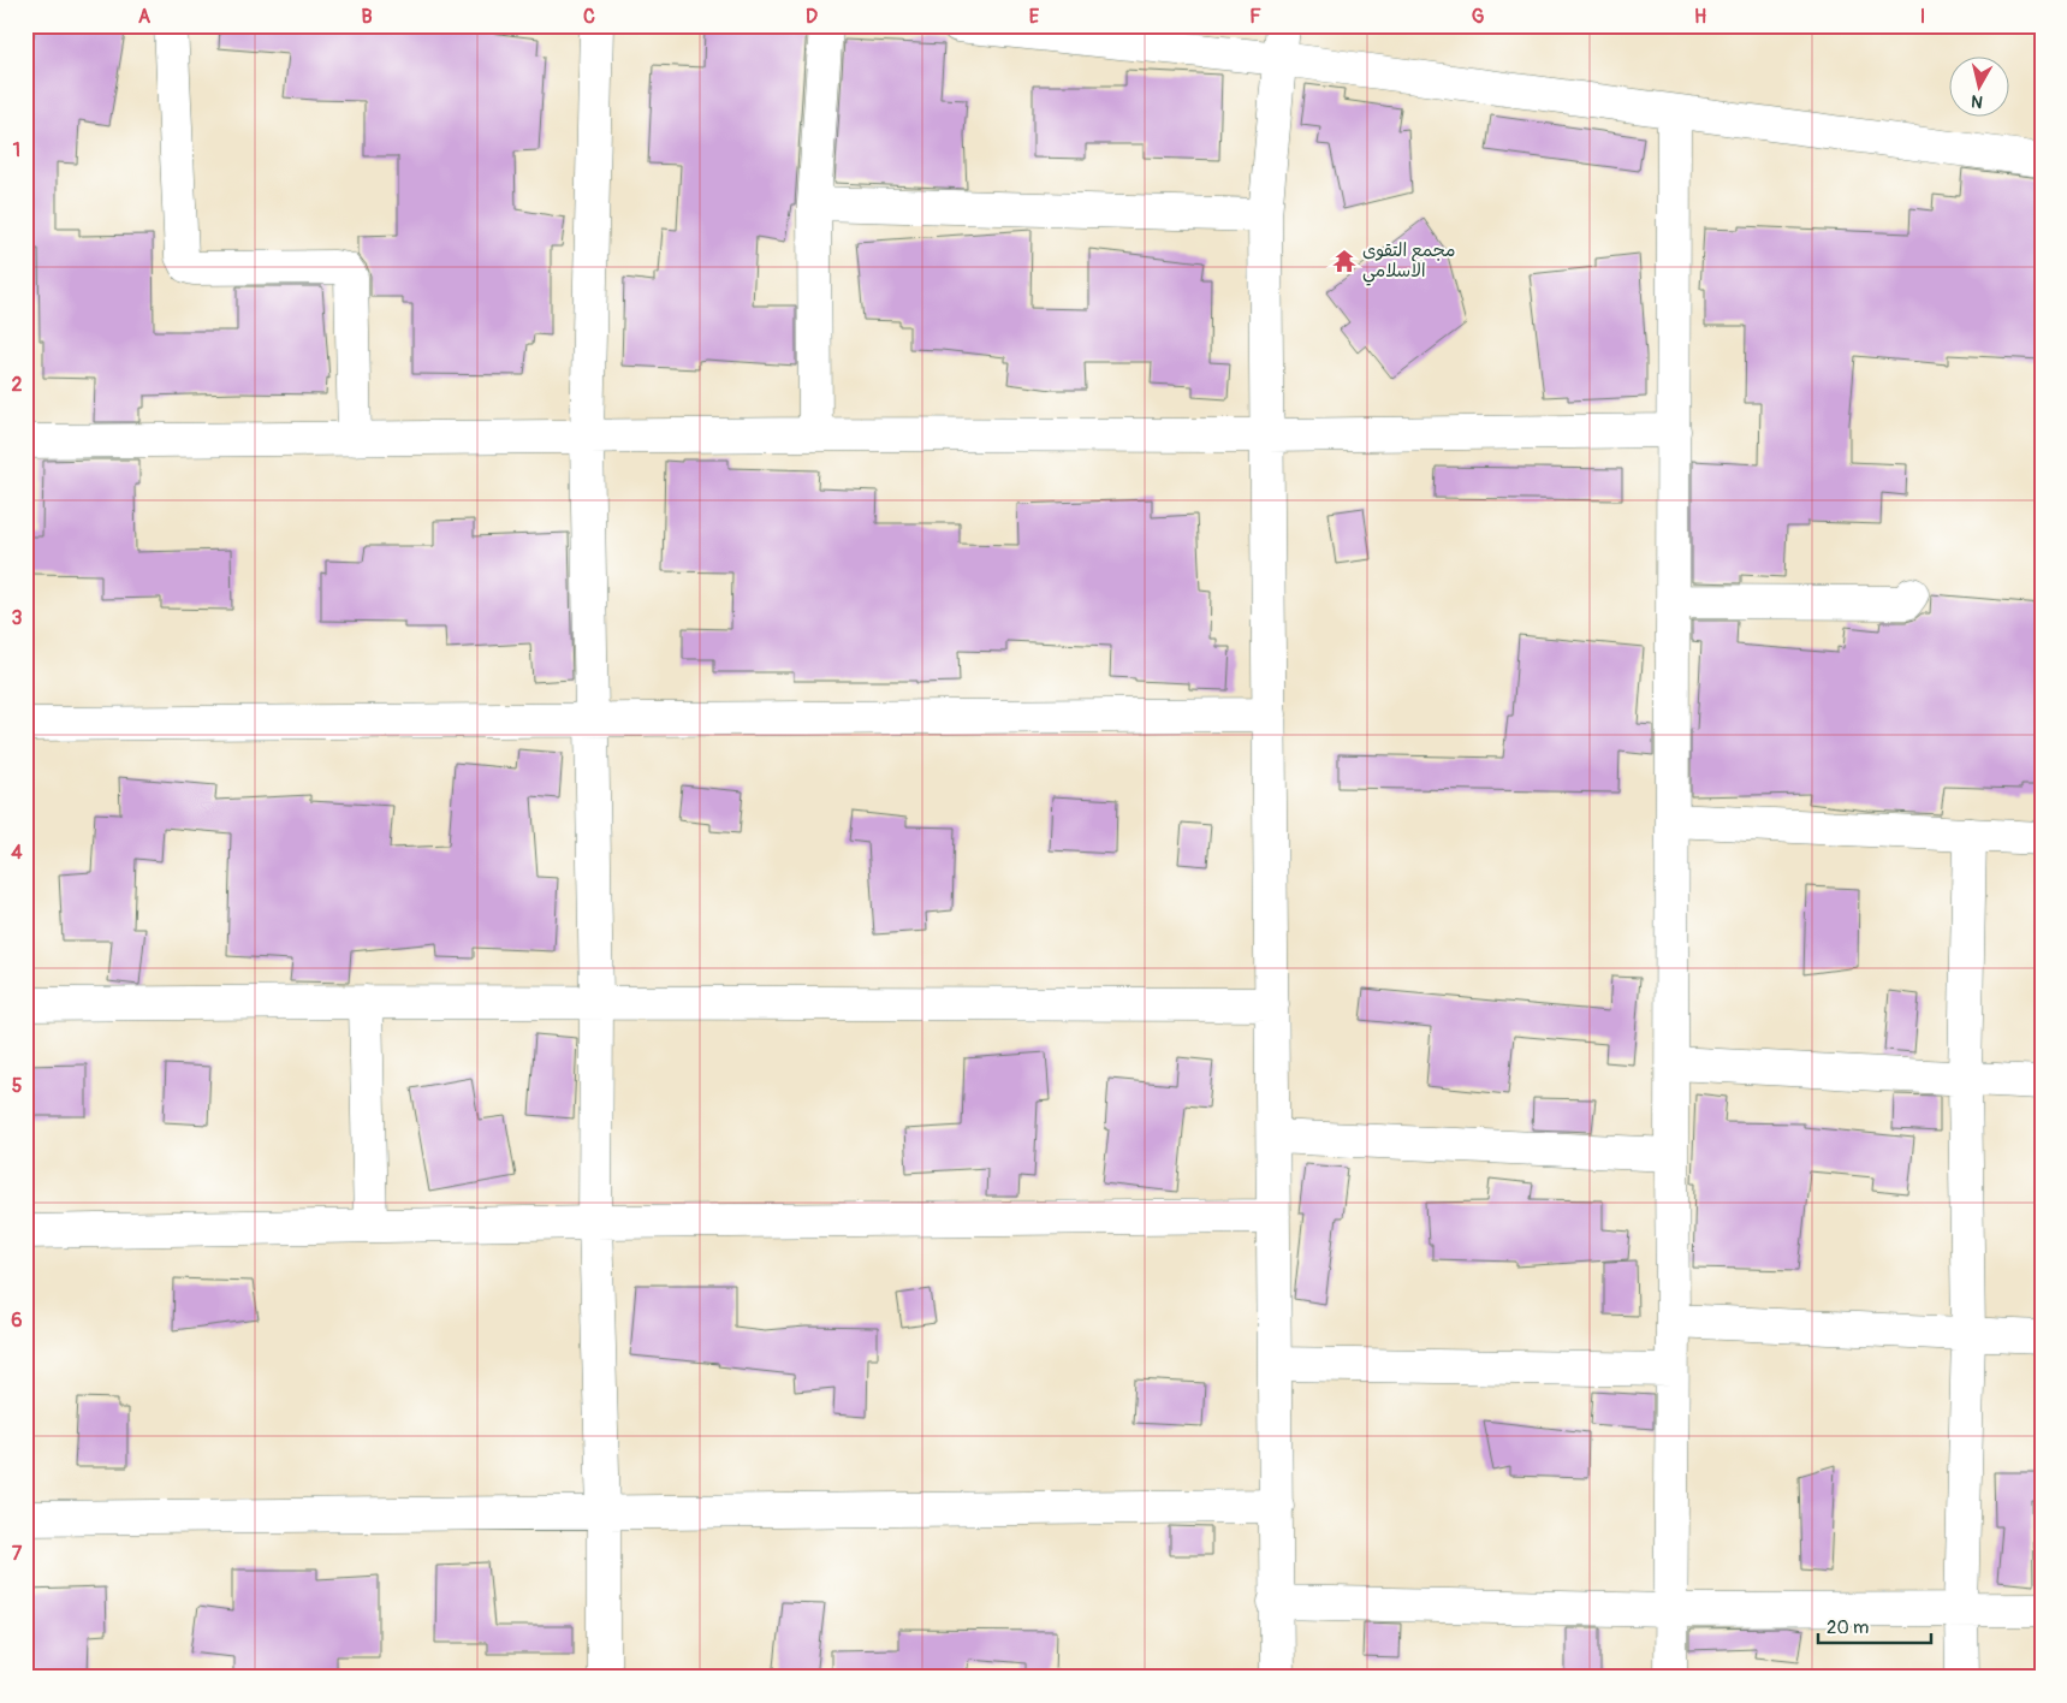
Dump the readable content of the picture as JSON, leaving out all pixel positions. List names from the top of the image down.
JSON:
{
  "places": {
    "temple": ["مجمع التقوى الاسلامي"]
  },
  "scale_bar": "20 m",
  "north": "bottom",
  "grid": {
    "columns": [
      "A",
      "B",
      "C",
      "D",
      "E",
      "F",
      "G",
      "H",
      "I"
    ],
    "rows": [
      "1",
      "2",
      "3",
      "4",
      "5",
      "6",
      "7"
    ]
  }
}
